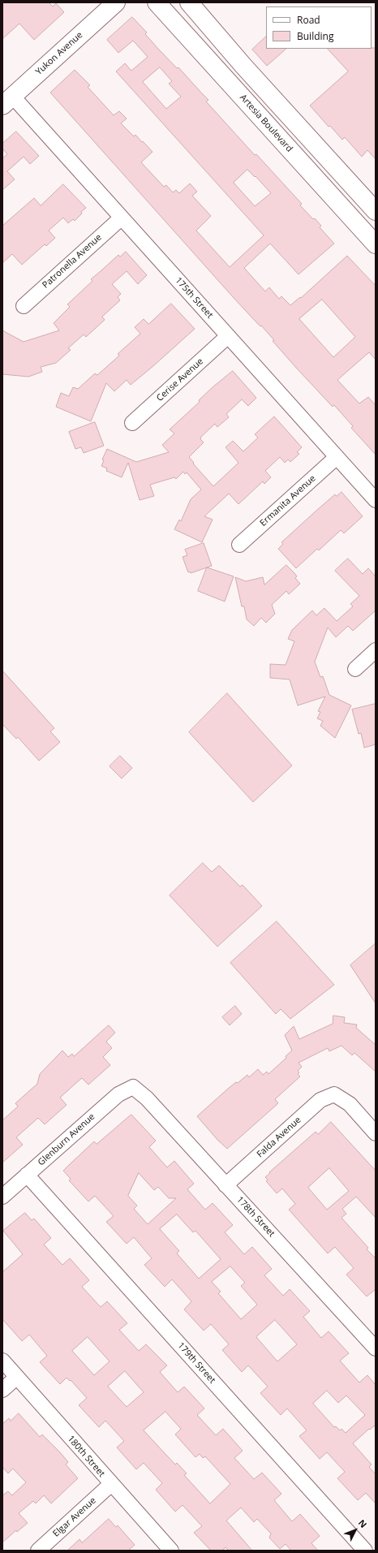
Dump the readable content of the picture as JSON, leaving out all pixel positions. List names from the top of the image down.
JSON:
{
  "streets": {
    "main road": ["Yukon Avenue", "Artesia Boulevard"],
    "street": [
      "Patronella Avenue",
      "175th Street",
      "Cerise Avenue",
      "Ermanita Avenue",
      "Falda Avenue",
      "Glenburn Avenue",
      "178th Street",
      "179th Street",
      "180th Street",
      "Elgar Avenue"
    ]
  },
  "crossings": [
    ["Yukon Avenue", "175th Street"],
    ["Patronella Avenue", "175th Street"],
    ["175th Street", "Cerise Avenue"],
    ["175th Street", "Ermanita Avenue"],
    ["Falda Avenue", "178th Street"],
    ["Glenburn Avenue", "178th Street"],
    ["Glenburn Avenue", "179th Street"],
    ["180th Street", "Elgar Avenue"]
  ],
  "legend": ["Road", "Building"],
  "north": "top right"
}
